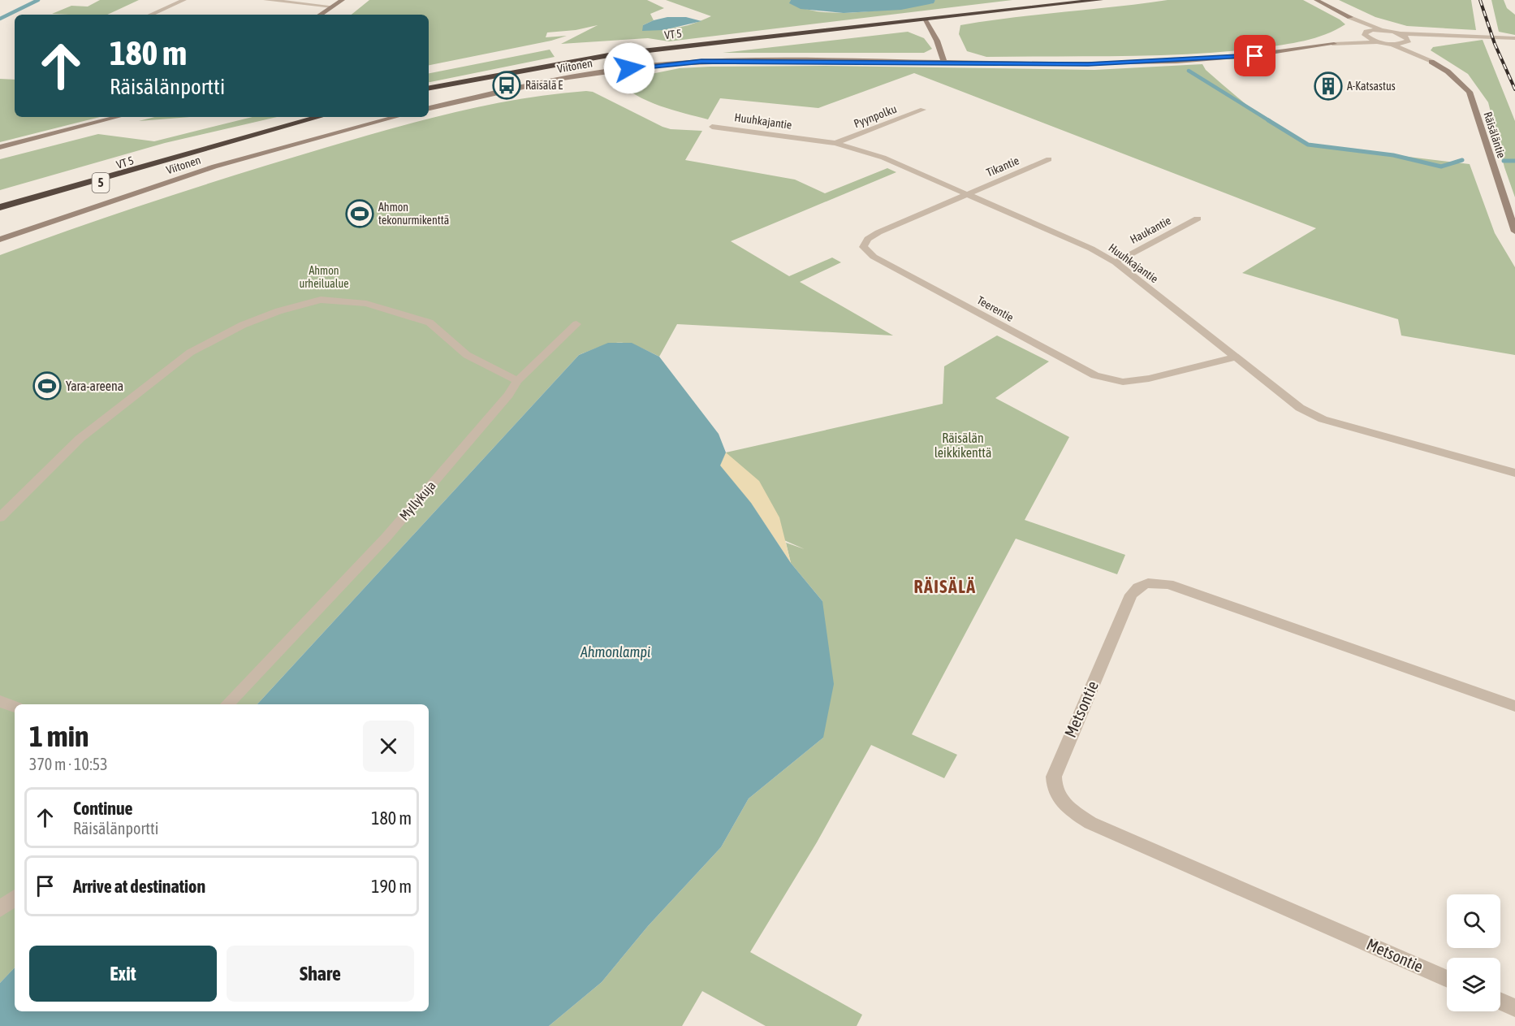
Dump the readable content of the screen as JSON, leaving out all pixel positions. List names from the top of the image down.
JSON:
{
  "streets": {
    "highway": ["VT 5", "5"],
    "street": [
      "Viitonen",
      "Pyynpolku",
      "Huuhkajantie",
      "Räisäläntie",
      "Tikantie",
      "Haukantie",
      "Teerentie",
      "Myllykuja",
      "Metsontie"
    ]
  },
  "crossings": [
    ["Pyynpolku", "Huuhkajantie"],
    ["Huuhkajantie", "Tikantie"],
    ["Huuhkajantie", "Haukantie"],
    ["Huuhkajantie", "Teerentie"],
    ["Tikantie", "Teerentie"]
  ],
  "districts": ["RÄISÄLÄ"],
  "water": ["Ahmonlampi"],
  "parks": ["Ahmon urheilualue", "Räisälän leikkikenttä"],
  "places": {
    "bus stop": ["Räisälä E"],
    "building": ["A-Katsastus"],
    "sports": ["Ahmon tekonurmikenttä", "Yara-areena"]
  },
  "page": {
    "turn": ["180 m", "Räisälänportti"],
    "heading": ["1 min", "370 m · 10:53"],
    "list": [
      {
        "name": "Continue",
        "note": "Räisälänportti",
        "value": "180 m"
      },
      {
        "name": "Arrive at destination",
        "value": "190 m"
      }
    ],
    "buttons": ["Exit", "Share"]
  }
}
